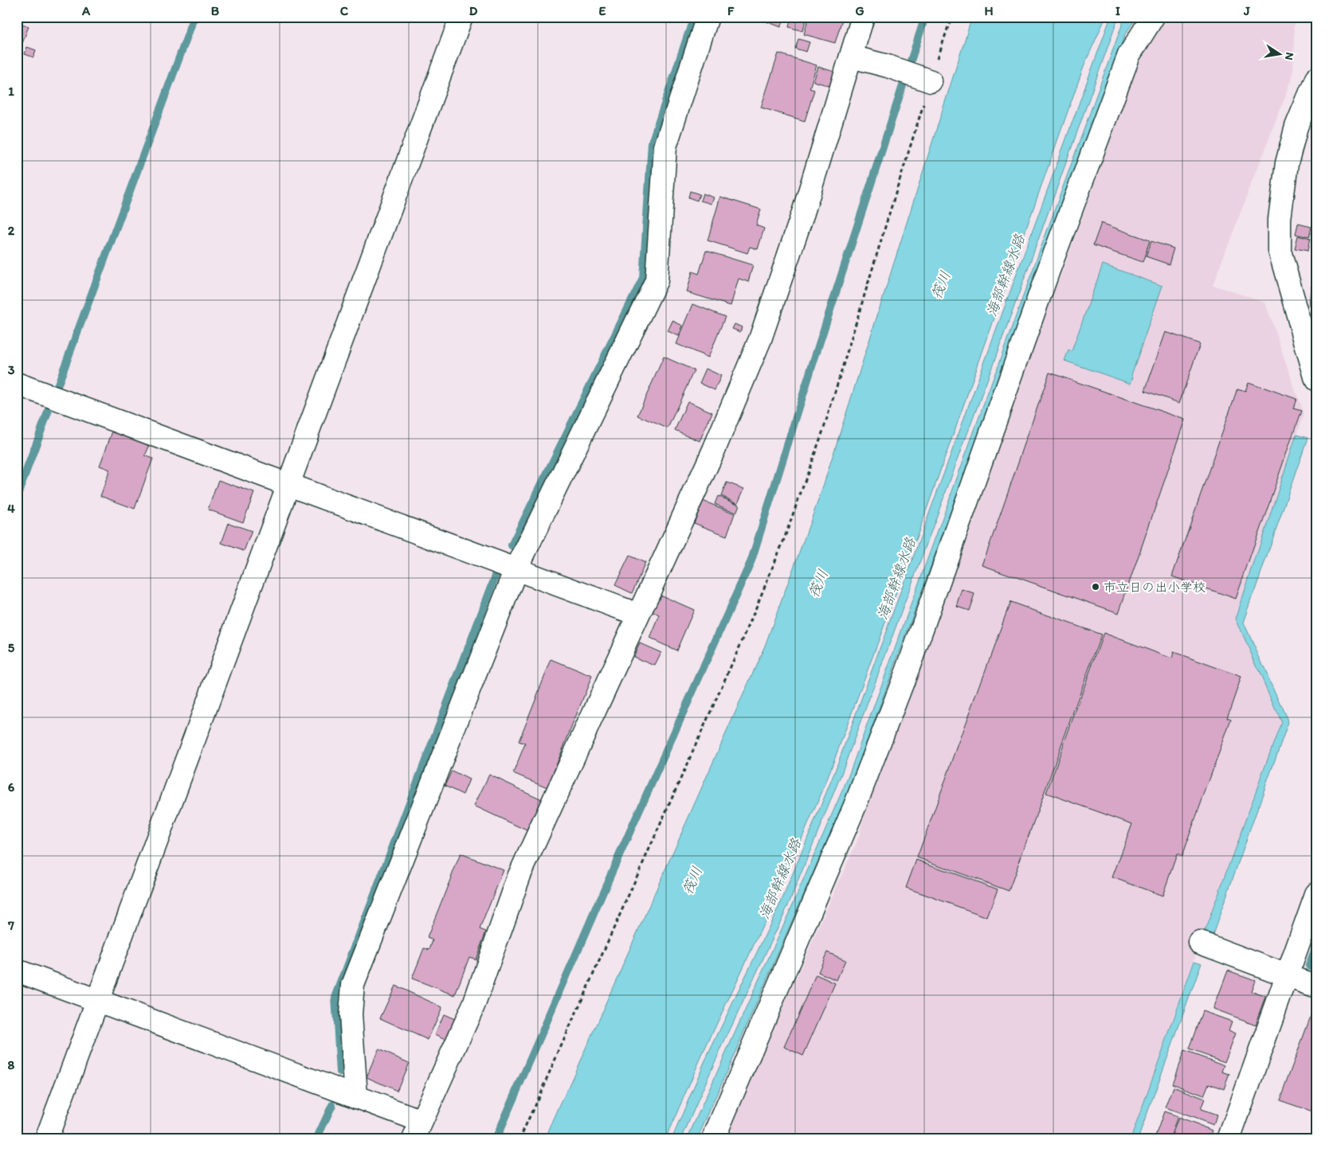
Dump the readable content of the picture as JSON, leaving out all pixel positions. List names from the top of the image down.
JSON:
{
  "water": ["海部幹線水路", "筏川"],
  "places": ["市立日の出小学校"],
  "north": "right",
  "grid": {
    "columns": [
      "A",
      "B",
      "C",
      "D",
      "E",
      "F",
      "G",
      "H",
      "I",
      "J"
    ],
    "rows": [
      "1",
      "2",
      "3",
      "4",
      "5",
      "6",
      "7",
      "8"
    ]
  }
}
